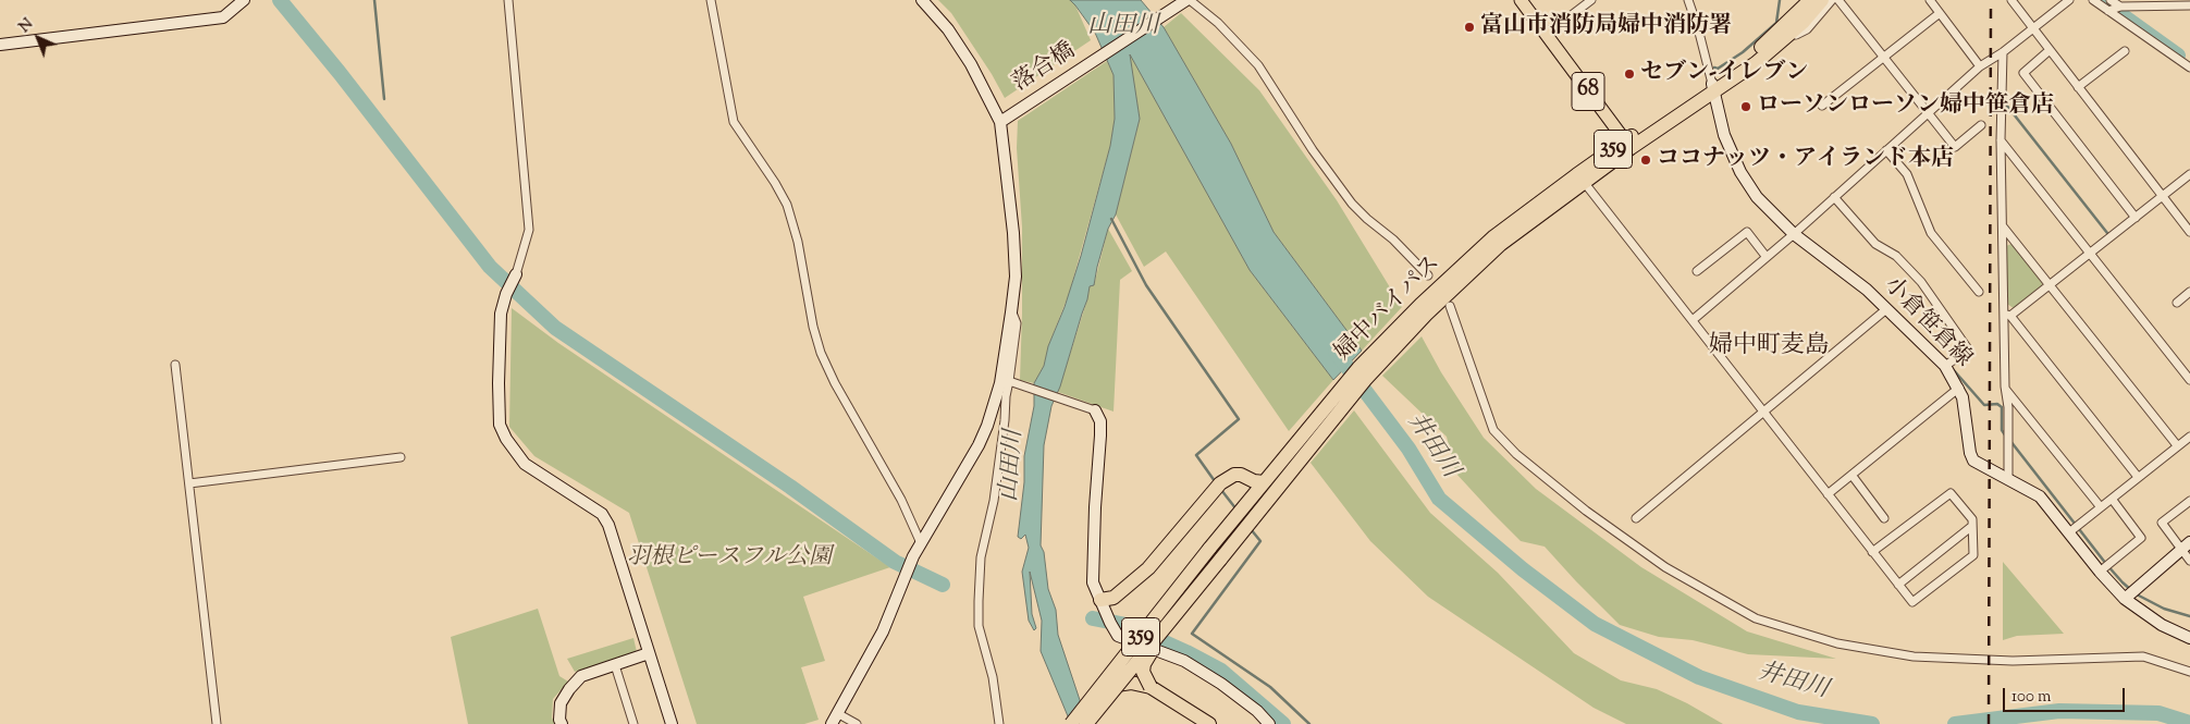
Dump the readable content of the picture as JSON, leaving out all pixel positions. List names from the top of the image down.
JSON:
{
  "streets": {
    "highway": ["359", "婦中バイパス"],
    "main road": ["68"],
    "street": ["落合橋", "小倉笹倉線"]
  },
  "crossings": [
    ["68", "婦中バイパス"],
    ["婦中バイパス", "小倉笹倉線"]
  ],
  "districts": ["婦中町麦島"],
  "water": ["山田川", "井田川"],
  "parks": ["羽根ピースフル公園"],
  "places": [
    "富山市消防局婦中消防署",
    "セブン-イレブン",
    "ローソンローソン婦中笹倉店",
    "ココナッツ・アイランド本店"
  ],
  "scale_bar": "100 m",
  "north": "top left"
}
